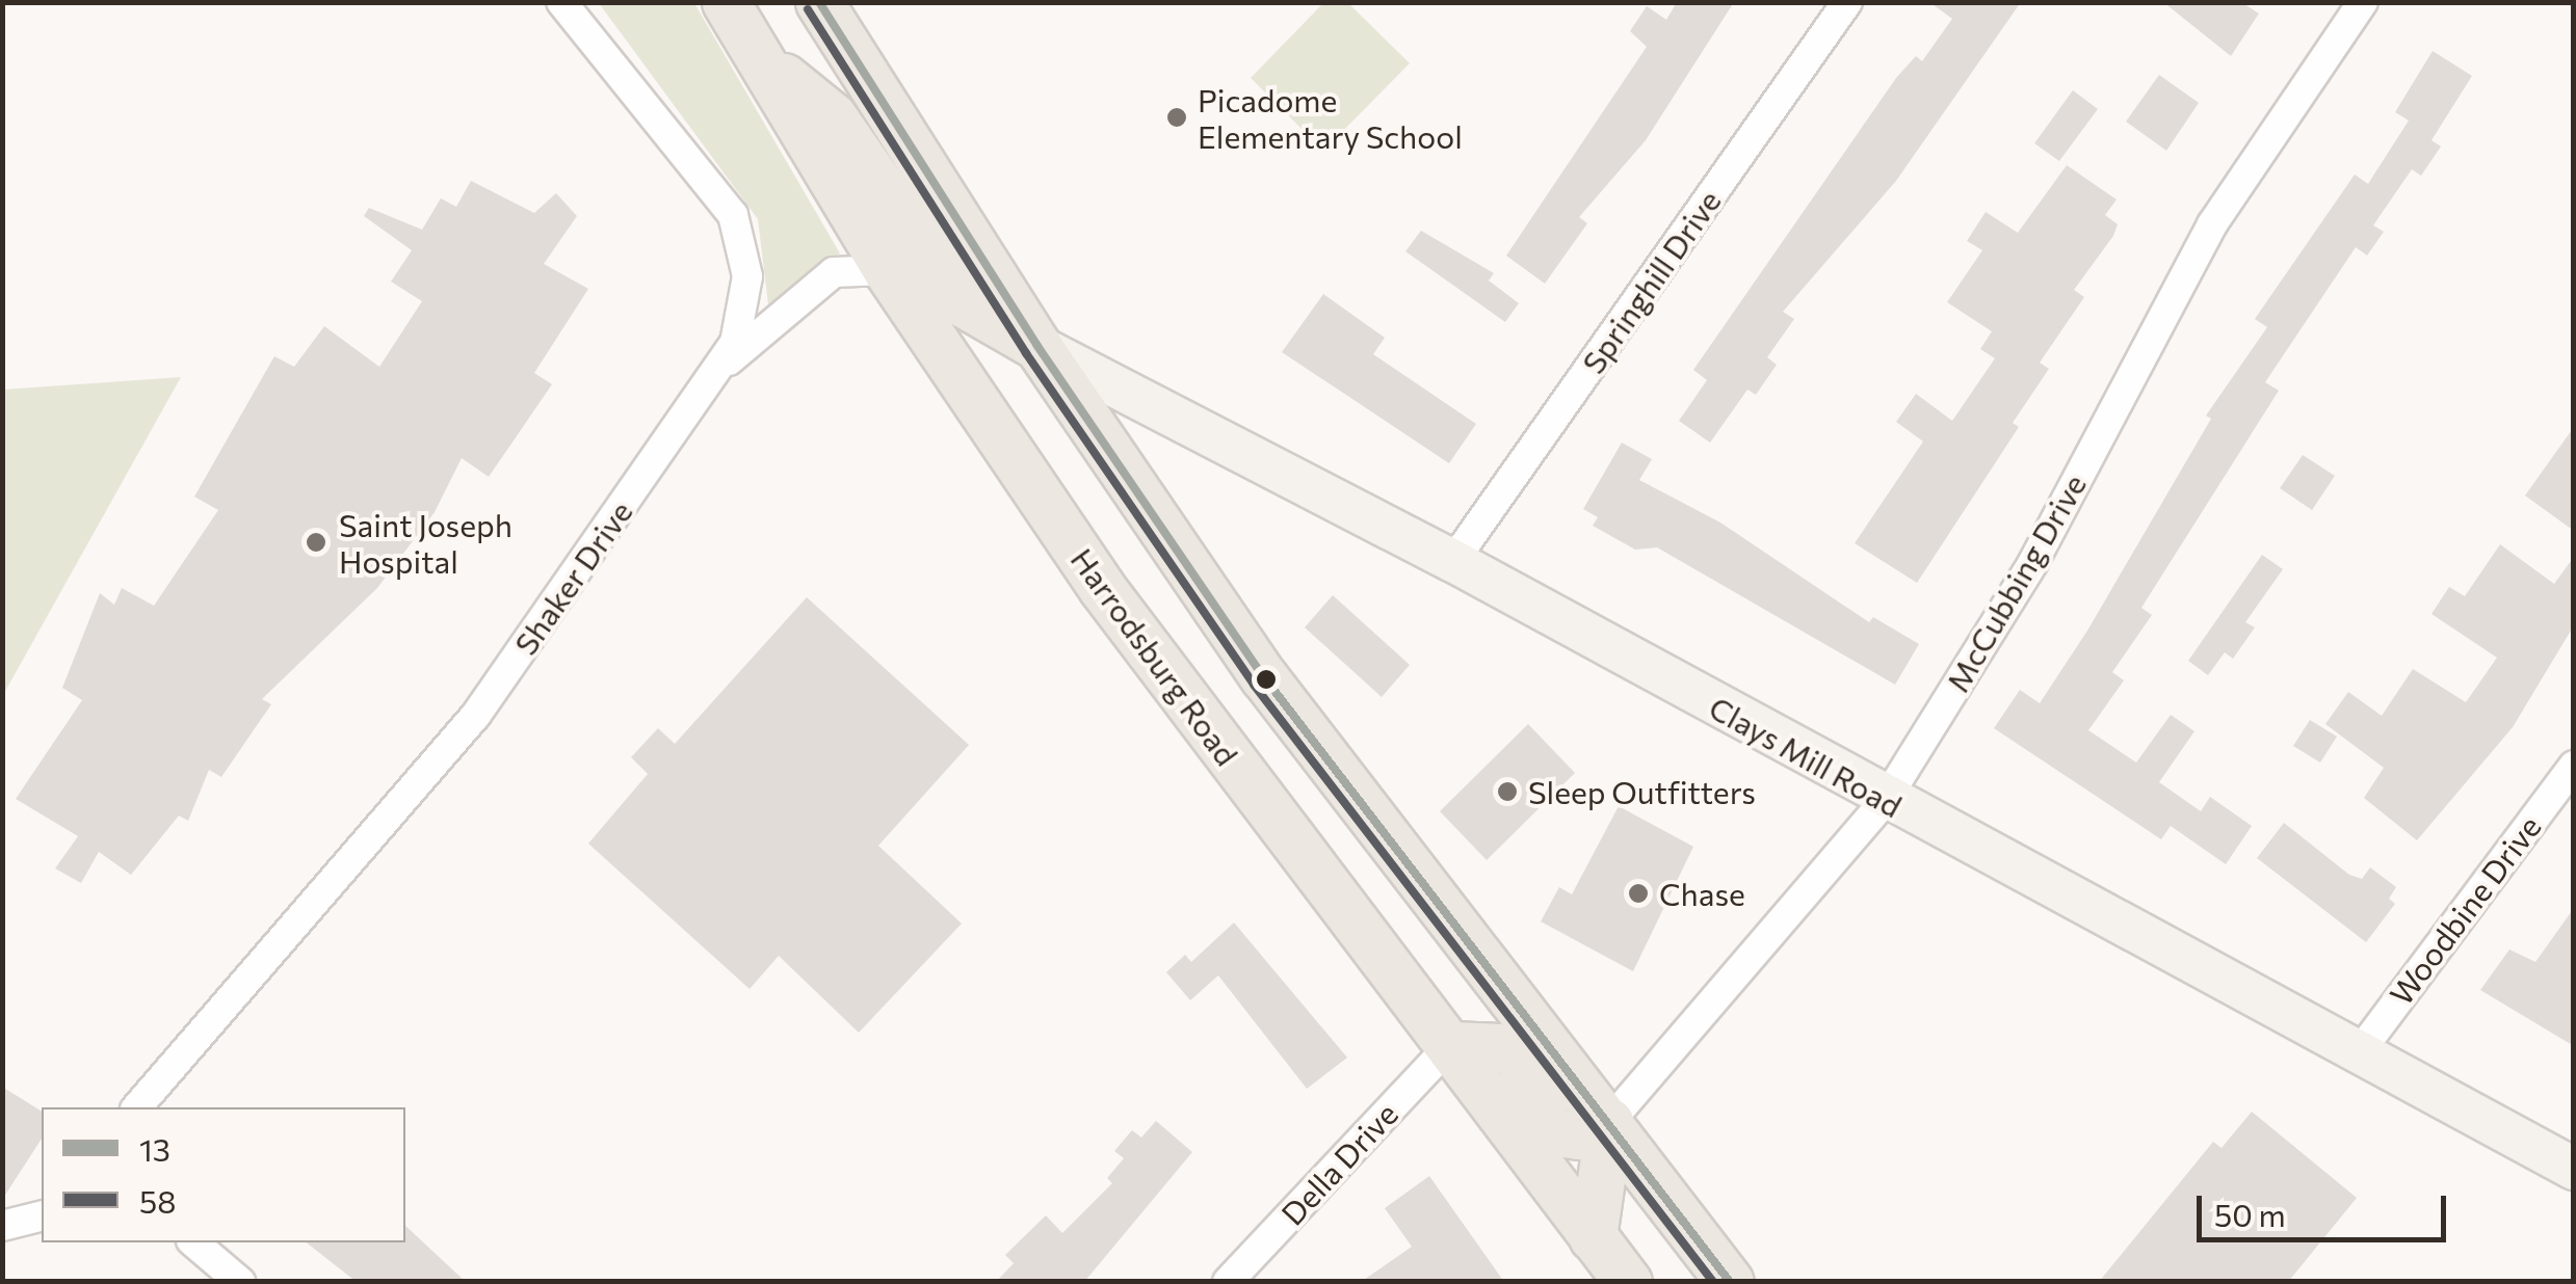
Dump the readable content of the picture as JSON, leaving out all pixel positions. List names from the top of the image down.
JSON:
{
  "streets": {
    "main road": ["Harrodsburg Road", "Clays Mill Road"],
    "street": [
      "Springhill Drive",
      "Shaker Drive",
      "McCubbing Drive",
      "Woodbine Drive",
      "Della Drive"
    ]
  },
  "crossings": [
    ["Springhill Drive", "Clays Mill Road"],
    ["McCubbing Drive", "Clays Mill Road"],
    ["Harrodsburg Road", "Della Drive"],
    ["Clays Mill Road", "Woodbine Drive"]
  ],
  "places": [
    "Picadome Elementary School",
    "Saint Joseph Hospital",
    "Sleep Outfitters",
    "Chase"
  ],
  "lines": ["transit line 13", "transit line 58"],
  "legend": ["13", "58"],
  "scale_bar": "50 m"
}
